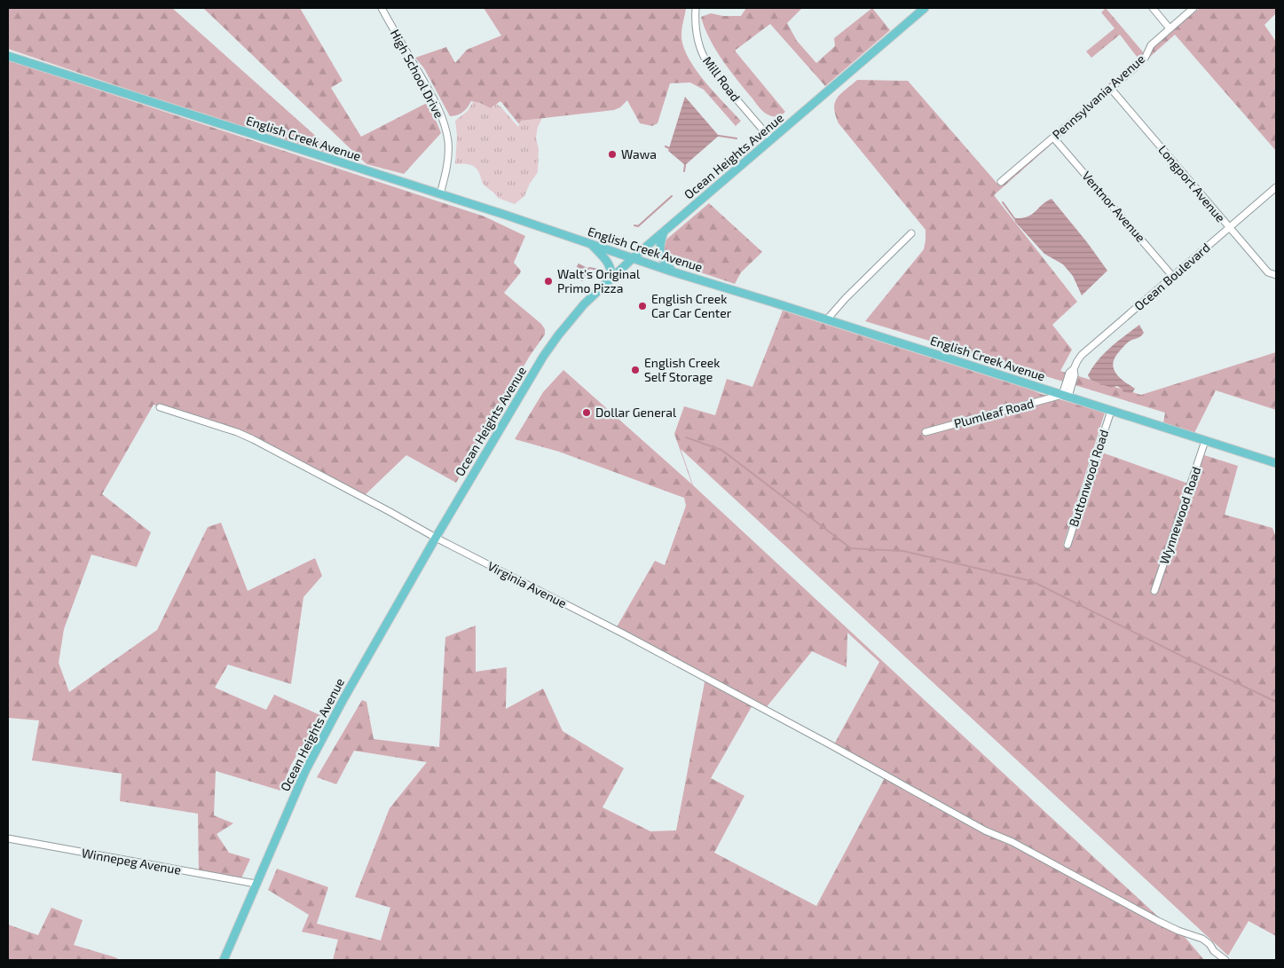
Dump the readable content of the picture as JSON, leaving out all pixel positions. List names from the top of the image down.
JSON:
{
  "streets": {
    "main road": ["English Creek Avenue", "Ocean Heights Avenue"],
    "street": [
      "High School Drive",
      "Mill Road",
      "Pennsylvania Avenue",
      "Longport Avenue",
      "Ventnor Avenue",
      "Ocean Boulevard",
      "Plumleaf Road",
      "Buttonwood Road",
      "Wynnewood Road",
      "Virginia Avenue",
      "Winnepeg Avenue"
    ]
  },
  "crossings": [
    ["High School Drive", "English Creek Avenue"],
    ["Mill Road", "Ocean Heights Avenue"],
    ["Pennsylvania Avenue", "Longport Avenue"],
    ["Pennsylvania Avenue", "Ventnor Avenue"],
    ["English Creek Avenue", "Ocean Heights Avenue"],
    ["English Creek Avenue", "Ocean Boulevard"],
    ["English Creek Avenue", "Plumleaf Road"],
    ["English Creek Avenue", "Buttonwood Road"],
    ["English Creek Avenue", "Wynnewood Road"],
    ["Ocean Heights Avenue", "Virginia Avenue"],
    ["Ocean Heights Avenue", "Winnepeg Avenue"],
    ["Longport Avenue", "Ocean Boulevard"],
    ["Ventnor Avenue", "Ocean Boulevard"],
    ["Ocean Boulevard", "Plumleaf Road"]
  ],
  "places": [
    "Wawa",
    "Walt's Original Primo Pizza",
    "English Creek Car Car Center",
    "English Creek Self Storage",
    "Dollar General"
  ]
}
